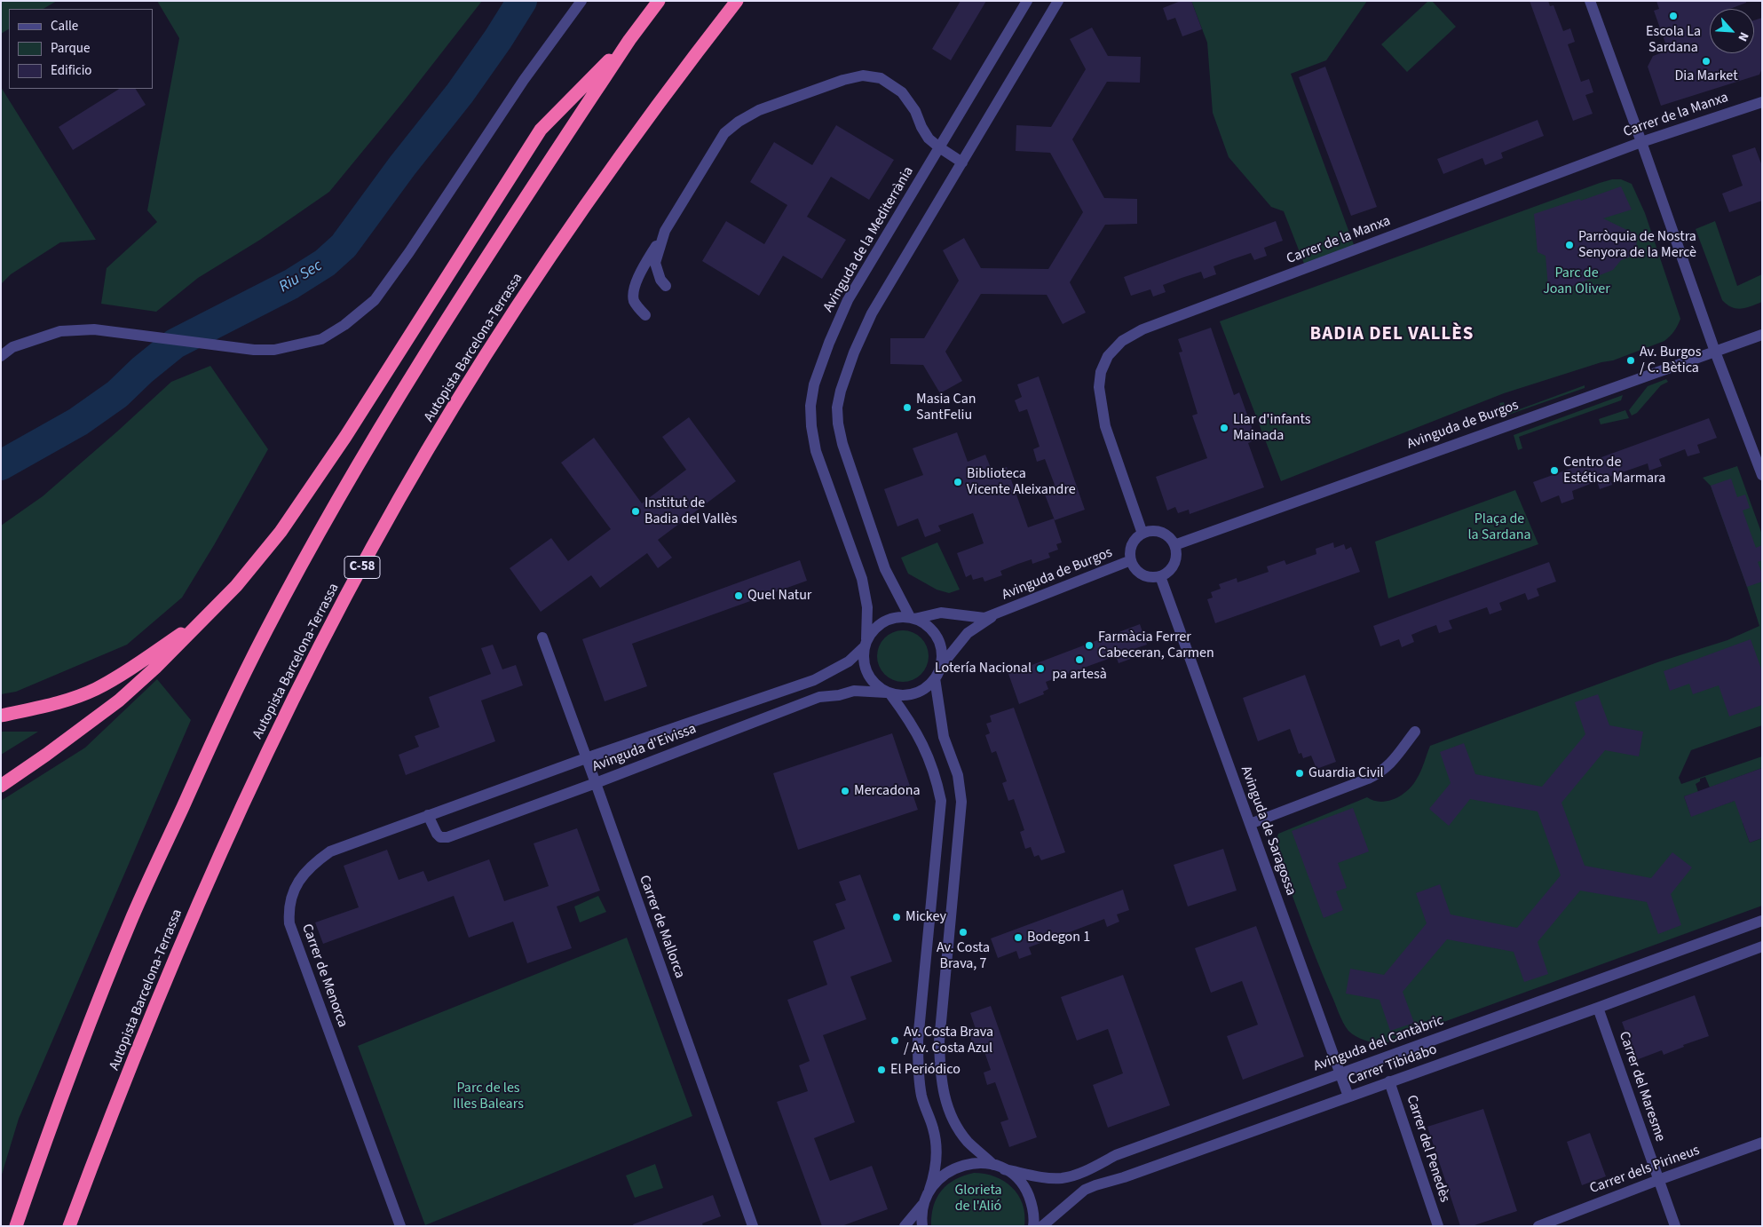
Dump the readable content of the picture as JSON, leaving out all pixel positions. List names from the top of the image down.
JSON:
{
  "streets": {
    "highway": ["Autopista Barcelona-Terrassa", "C-58"],
    "street": [
      "Carrer de la Manxa",
      "Avinguda de la Mediterrània",
      "Avinguda de Burgos",
      "Avinguda d'Eivissa",
      "Avinguda de Saragossa",
      "Carrer de Mallorca",
      "Carrer de Menorca",
      "Avinguda del Cantàbric",
      "Carrer Tibidabo",
      "Carrer del Maresme",
      "Carrer del Penedès",
      "Carrer dels Pirineus"
    ]
  },
  "crossings": [
    ["Carrer de la Manxa", "Avinguda de Burgos"],
    ["Carrer de la Manxa", "Avinguda de Saragossa"],
    ["Avinguda de la Mediterrània", "Avinguda de Burgos"],
    ["Avinguda de la Mediterrània", "Avinguda d'Eivissa"],
    ["Avinguda de Burgos", "Avinguda d'Eivissa"],
    ["Avinguda de Burgos", "Avinguda de Saragossa"],
    ["Avinguda d'Eivissa", "Carrer de Mallorca"],
    ["Avinguda d'Eivissa", "Carrer de Menorca"],
    ["Avinguda de Saragossa", "Avinguda del Cantàbric"],
    ["Avinguda de Saragossa", "Carrer Tibidabo"],
    ["Carrer Tibidabo", "Carrer del Maresme"],
    ["Carrer Tibidabo", "Carrer del Penedès"],
    ["Carrer del Maresme", "Carrer dels Pirineus"]
  ],
  "districts": ["BADIA DEL VALLÈS"],
  "water": ["Riu Sec"],
  "parks": [
    "Parc de Joan Oliver",
    "Plaça de la Sardana",
    "Parc de les Illes Balears",
    "Glorieta de l'Alió"
  ],
  "places": [
    "Escola La Sardana",
    "Dia Market",
    "Parròquia de Nostra Senyora de la Mercè",
    "Av. Burgos / C. Bètica",
    "Masia Can SantFeliu",
    "Llar d'infants Mainada",
    "Centro de Estética Marmara",
    "Biblioteca Vicente Aleixandre",
    "Institut de Badia del Vallès",
    "Quel Natur",
    "Farmàcia Ferrer Cabeceran, Carmen",
    "pa artesà",
    "Lotería Nacional",
    "Guardia Civil",
    "Mercadona",
    "Mickey",
    "Av. Costa Brava, 7",
    "Bodegon 1",
    "Av. Costa Brava / Av. Costa Azul",
    "El Periódico"
  ],
  "legend": ["Calle", "Parque", "Edificio"],
  "north": "bottom right"
}
